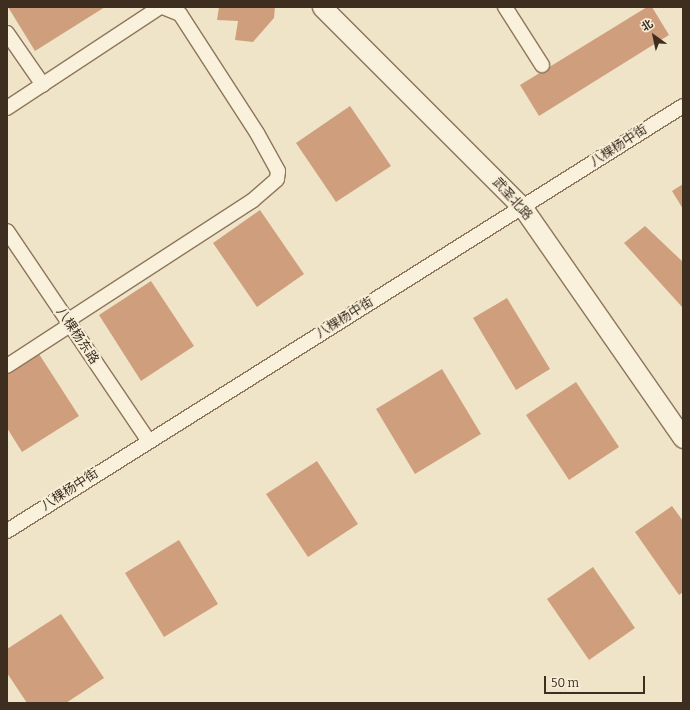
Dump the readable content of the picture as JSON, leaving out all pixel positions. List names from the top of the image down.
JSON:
{
  "streets": {
    "street": ["八棵杨中街", "武圣北路", "八棵杨东路"]
  },
  "crossings": [
    ["八棵杨中街", "武圣北路"],
    ["八棵杨中街", "八棵杨东路"]
  ],
  "scale_bar": "50 m",
  "north": "top left"
}
